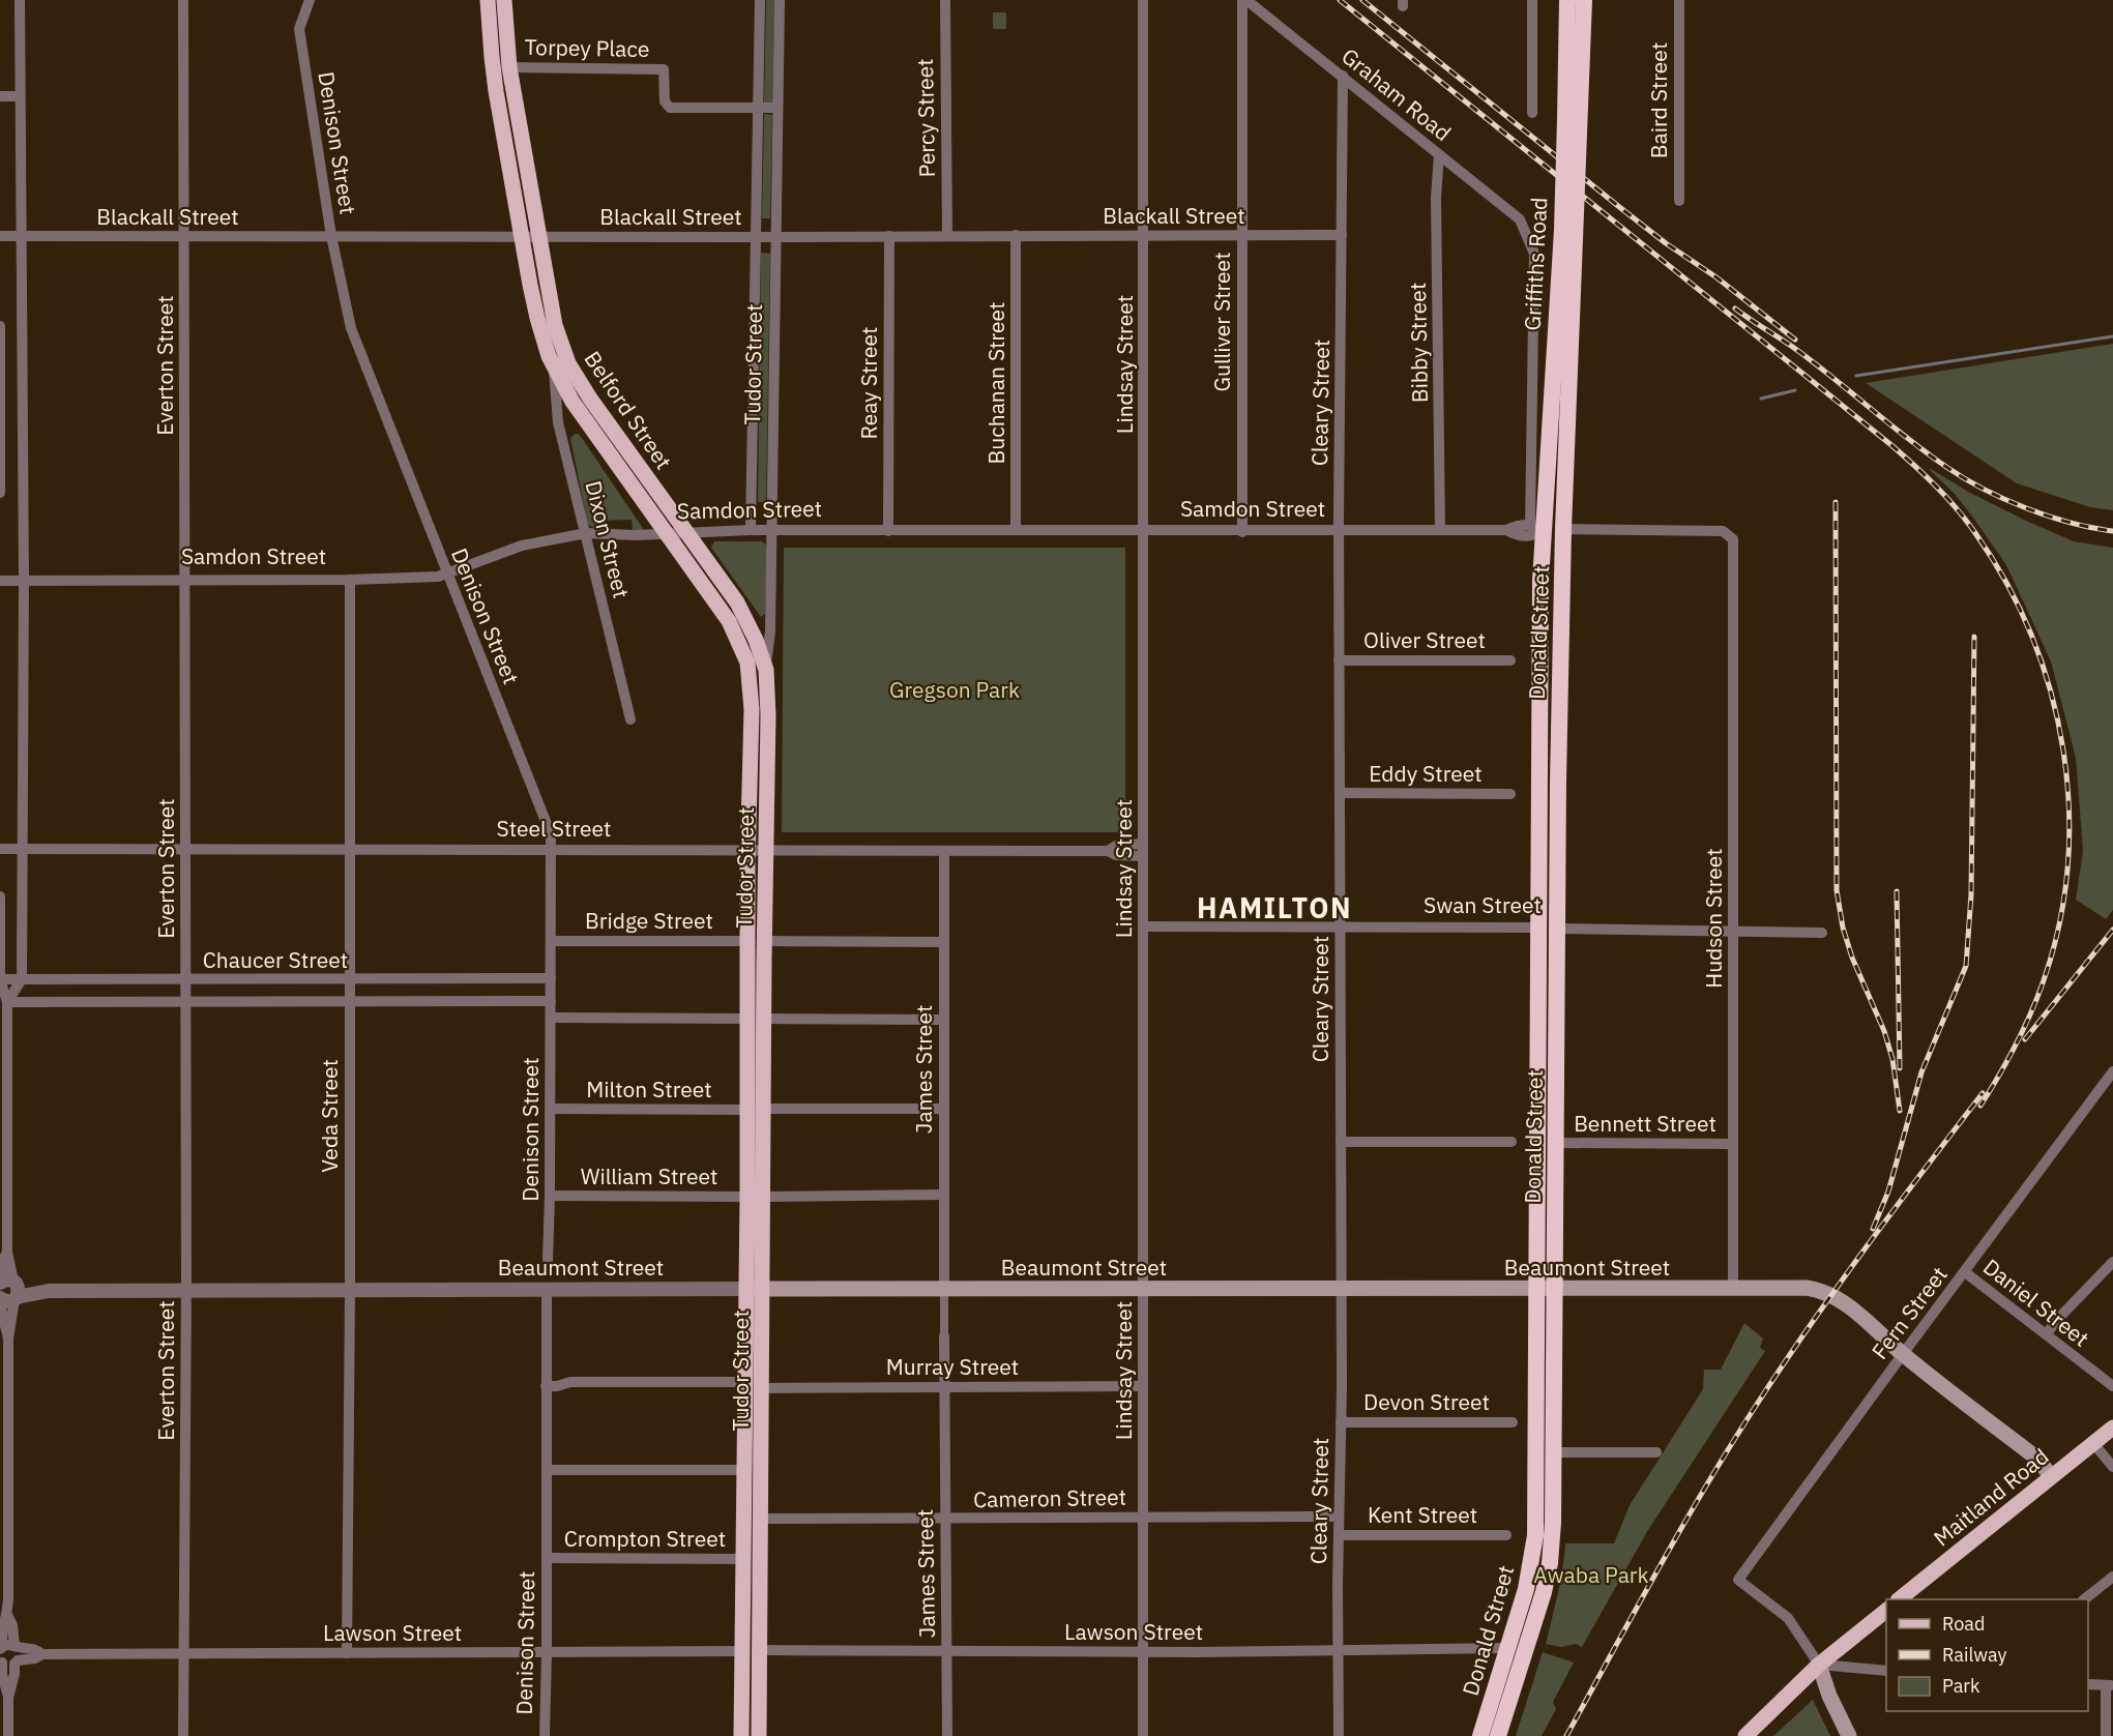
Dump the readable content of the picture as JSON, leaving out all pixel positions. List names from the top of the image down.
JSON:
{
  "streets": {
    "highway": [
      "Griffiths Road",
      "Samdon Street",
      "Donald Street",
      "Swan Street"
    ],
    "main road": [
      "Tudor Street",
      "Belford Street",
      "Beaumont Street",
      "Maitland Road"
    ],
    "street": [
      "Torpey Place",
      "Graham Road",
      "Baird Street",
      "Percy Street",
      "Denison Street",
      "Blackall Street",
      "Gulliver Street",
      "Bibby Street",
      "Lindsay Street",
      "Everton Street",
      "Reay Street",
      "Buchanan Street",
      "Cleary Street",
      "Dixon Street",
      "Oliver Street",
      "Eddy Street",
      "Steel Street",
      "Hudson Street",
      "Bridge Street",
      "Chaucer Street",
      "James Street",
      "Milton Street",
      "Veda Street",
      "Bennett Street",
      "William Street",
      "Daniel Street",
      "Fern Street",
      "Murray Street",
      "Devon Street",
      "Cameron Street",
      "Kent Street",
      "Crompton Street",
      "Lawson Street"
    ]
  },
  "crossings": [
    ["Torpey Place", "Tudor Street"],
    ["Torpey Place", "Belford Street"],
    ["Graham Road", "Gulliver Street"],
    ["Graham Road", "Bibby Street"],
    ["Graham Road", "Cleary Street"],
    ["Graham Road", "Donald Street"],
    ["Percy Street", "Blackall Street"],
    ["Denison Street", "Blackall Street"],
    ["Denison Street", "Samdon Street"],
    ["Denison Street", "Steel Street"],
    ["Denison Street", "Bridge Street"],
    ["Denison Street", "Chaucer Street"],
    ["Denison Street", "Milton Street"],
    ["Denison Street", "William Street"],
    ["Denison Street", "Beaumont Street"],
    ["Denison Street", "Crompton Street"],
    ["Denison Street", "Lawson Street"],
    ["Blackall Street", "Gulliver Street"],
    ["Blackall Street", "Tudor Street"],
    ["Blackall Street", "Lindsay Street"],
    ["Blackall Street", "Everton Street"],
    ["Blackall Street", "Reay Street"],
    ["Blackall Street", "Buchanan Street"],
    ["Blackall Street", "Cleary Street"],
    ["Blackall Street", "Belford Street"],
    ["Griffiths Road", "Samdon Street"],
    ["Griffiths Road", "Donald Street"],
    ["Gulliver Street", "Samdon Street"],
    ["Bibby Street", "Samdon Street"],
    ["Tudor Street", "Belford Street"],
    ["Tudor Street", "Samdon Street"],
    ["Tudor Street", "Steel Street"],
    ["Tudor Street", "Bridge Street"],
    ["Tudor Street", "Milton Street"],
    ["Tudor Street", "William Street"],
    ["Tudor Street", "Beaumont Street"],
    ["Tudor Street", "Murray Street"],
    ["Tudor Street", "Cameron Street"],
    ["Tudor Street", "Crompton Street"],
    ["Tudor Street", "Lawson Street"],
    ["Lindsay Street", "Samdon Street"],
    ["Lindsay Street", "Steel Street"],
    ["Lindsay Street", "Swan Street"],
    ["Lindsay Street", "Beaumont Street"],
    ["Lindsay Street", "Murray Street"],
    ["Lindsay Street", "Cameron Street"],
    ["Lindsay Street", "Lawson Street"],
    ["Everton Street", "Samdon Street"],
    ["Everton Street", "Steel Street"],
    ["Everton Street", "Chaucer Street"],
    ["Everton Street", "Beaumont Street"],
    ["Everton Street", "Lawson Street"],
    ["Reay Street", "Samdon Street"],
    ["Buchanan Street", "Samdon Street"],
    ["Cleary Street", "Samdon Street"],
    ["Cleary Street", "Oliver Street"],
    ["Cleary Street", "Eddy Street"],
    ["Cleary Street", "Swan Street"],
    ["Cleary Street", "Beaumont Street"],
    ["Cleary Street", "Devon Street"],
    ["Cleary Street", "Cameron Street"],
    ["Cleary Street", "Kent Street"],
    ["Cleary Street", "Lawson Street"],
    ["Belford Street", "Samdon Street"],
    ["Belford Street", "Dixon Street"],
    ["Samdon Street", "Dixon Street"],
    ["Samdon Street", "Donald Street"],
    ["Samdon Street", "Hudson Street"],
    ["Samdon Street", "Veda Street"],
    ["Donald Street", "Swan Street"],
    ["Donald Street", "Bennett Street"],
    ["Donald Street", "Beaumont Street"],
    ["Donald Street", "Lawson Street"],
    ["Steel Street", "James Street"],
    ["Steel Street", "Veda Street"],
    ["Swan Street", "Hudson Street"],
    ["Hudson Street", "Bennett Street"],
    ["Hudson Street", "Beaumont Street"],
    ["Chaucer Street", "Veda Street"],
    ["James Street", "Beaumont Street"],
    ["James Street", "Murray Street"],
    ["James Street", "Cameron Street"],
    ["James Street", "Lawson Street"],
    ["Veda Street", "Beaumont Street"],
    ["Veda Street", "Lawson Street"],
    ["Beaumont Street", "Fern Street"],
    ["Beaumont Street", "Maitland Road"],
    ["Daniel Street", "Fern Street"]
  ],
  "districts": ["HAMILTON"],
  "parks": ["Gregson Park", "Awaba Park"],
  "legend": ["Road", "Railway", "Park"]
}
